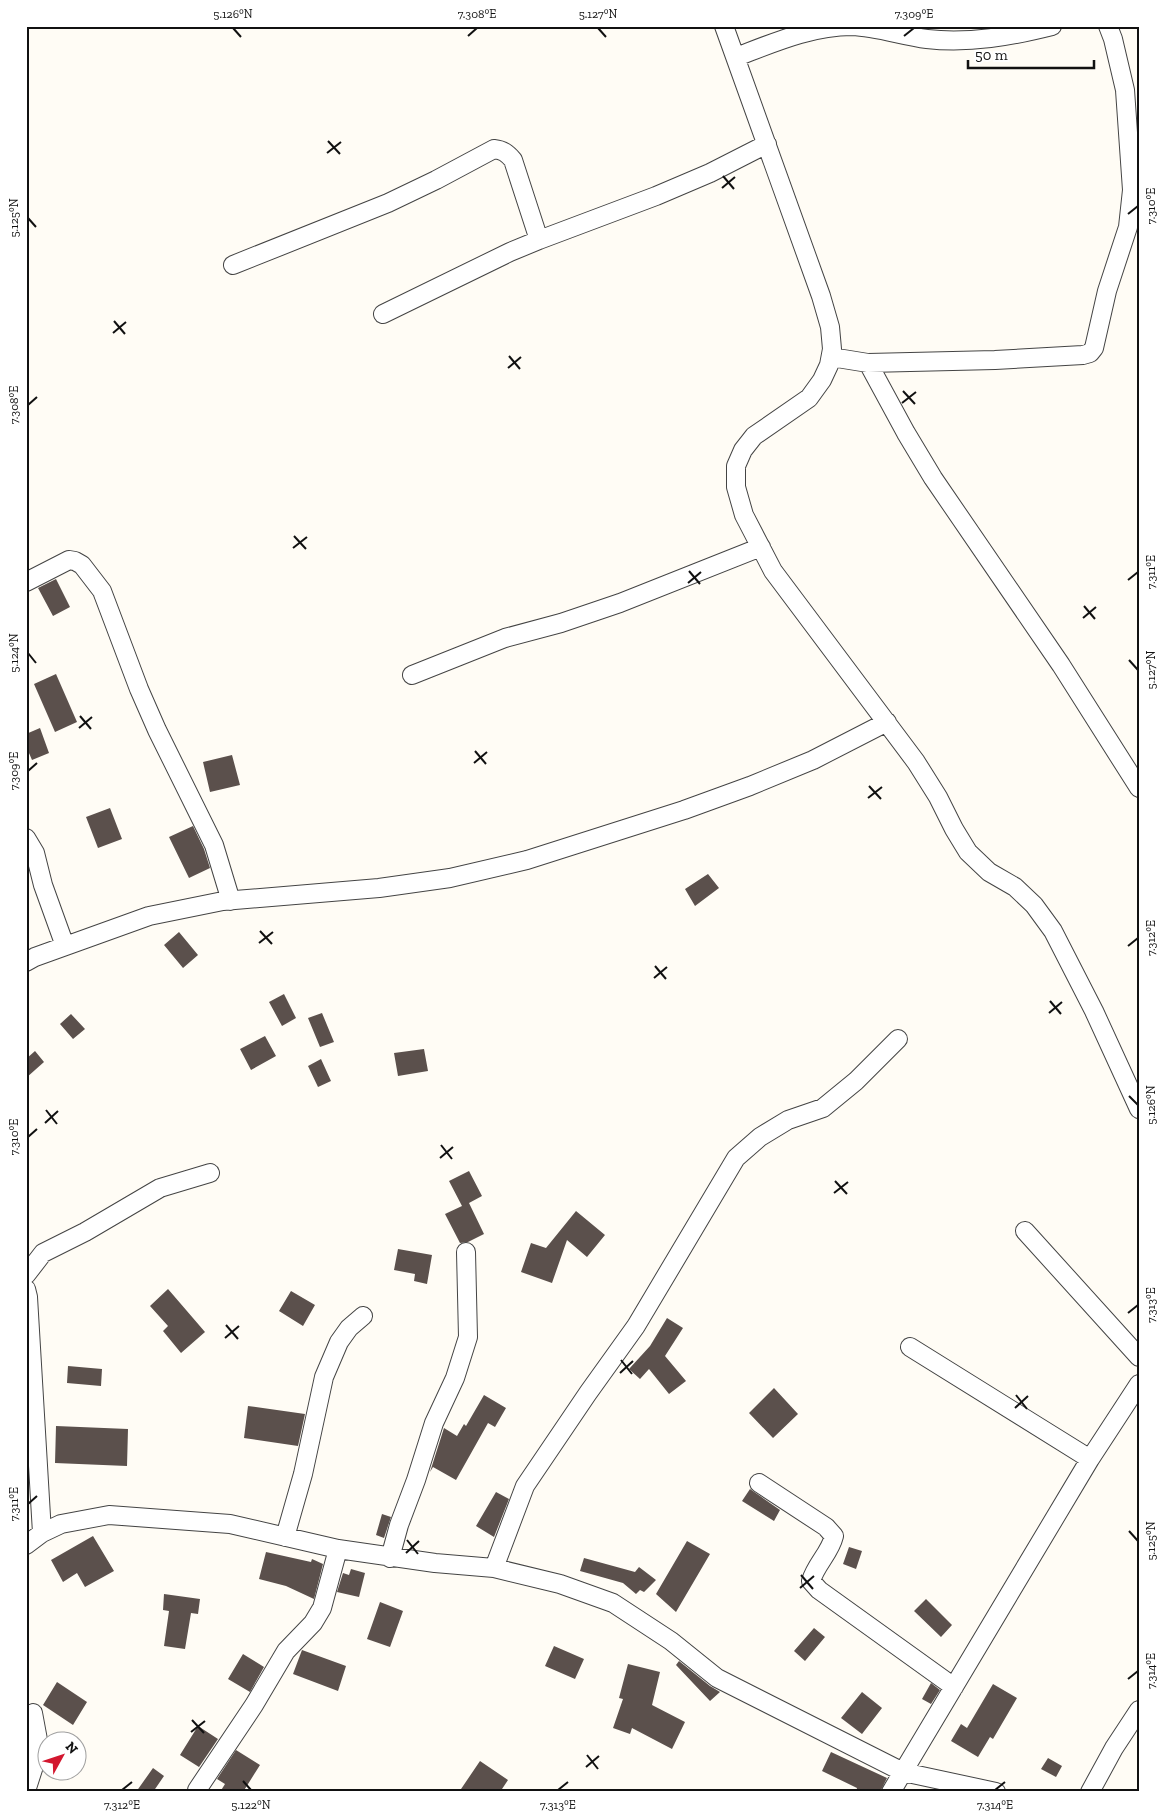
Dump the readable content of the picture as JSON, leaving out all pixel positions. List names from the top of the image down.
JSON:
{
  "scale_bar": "50 m",
  "north": "top right",
  "coordinates": [
    "5.126°N",
    "7.308°E",
    "5.127°N",
    "7.309°E",
    "7.310°E",
    "5.125°N",
    "7.311°E",
    "5.124°N",
    "7.312°E",
    "7.313°E",
    "7.314°E",
    "5.122°N"
  ]
}
